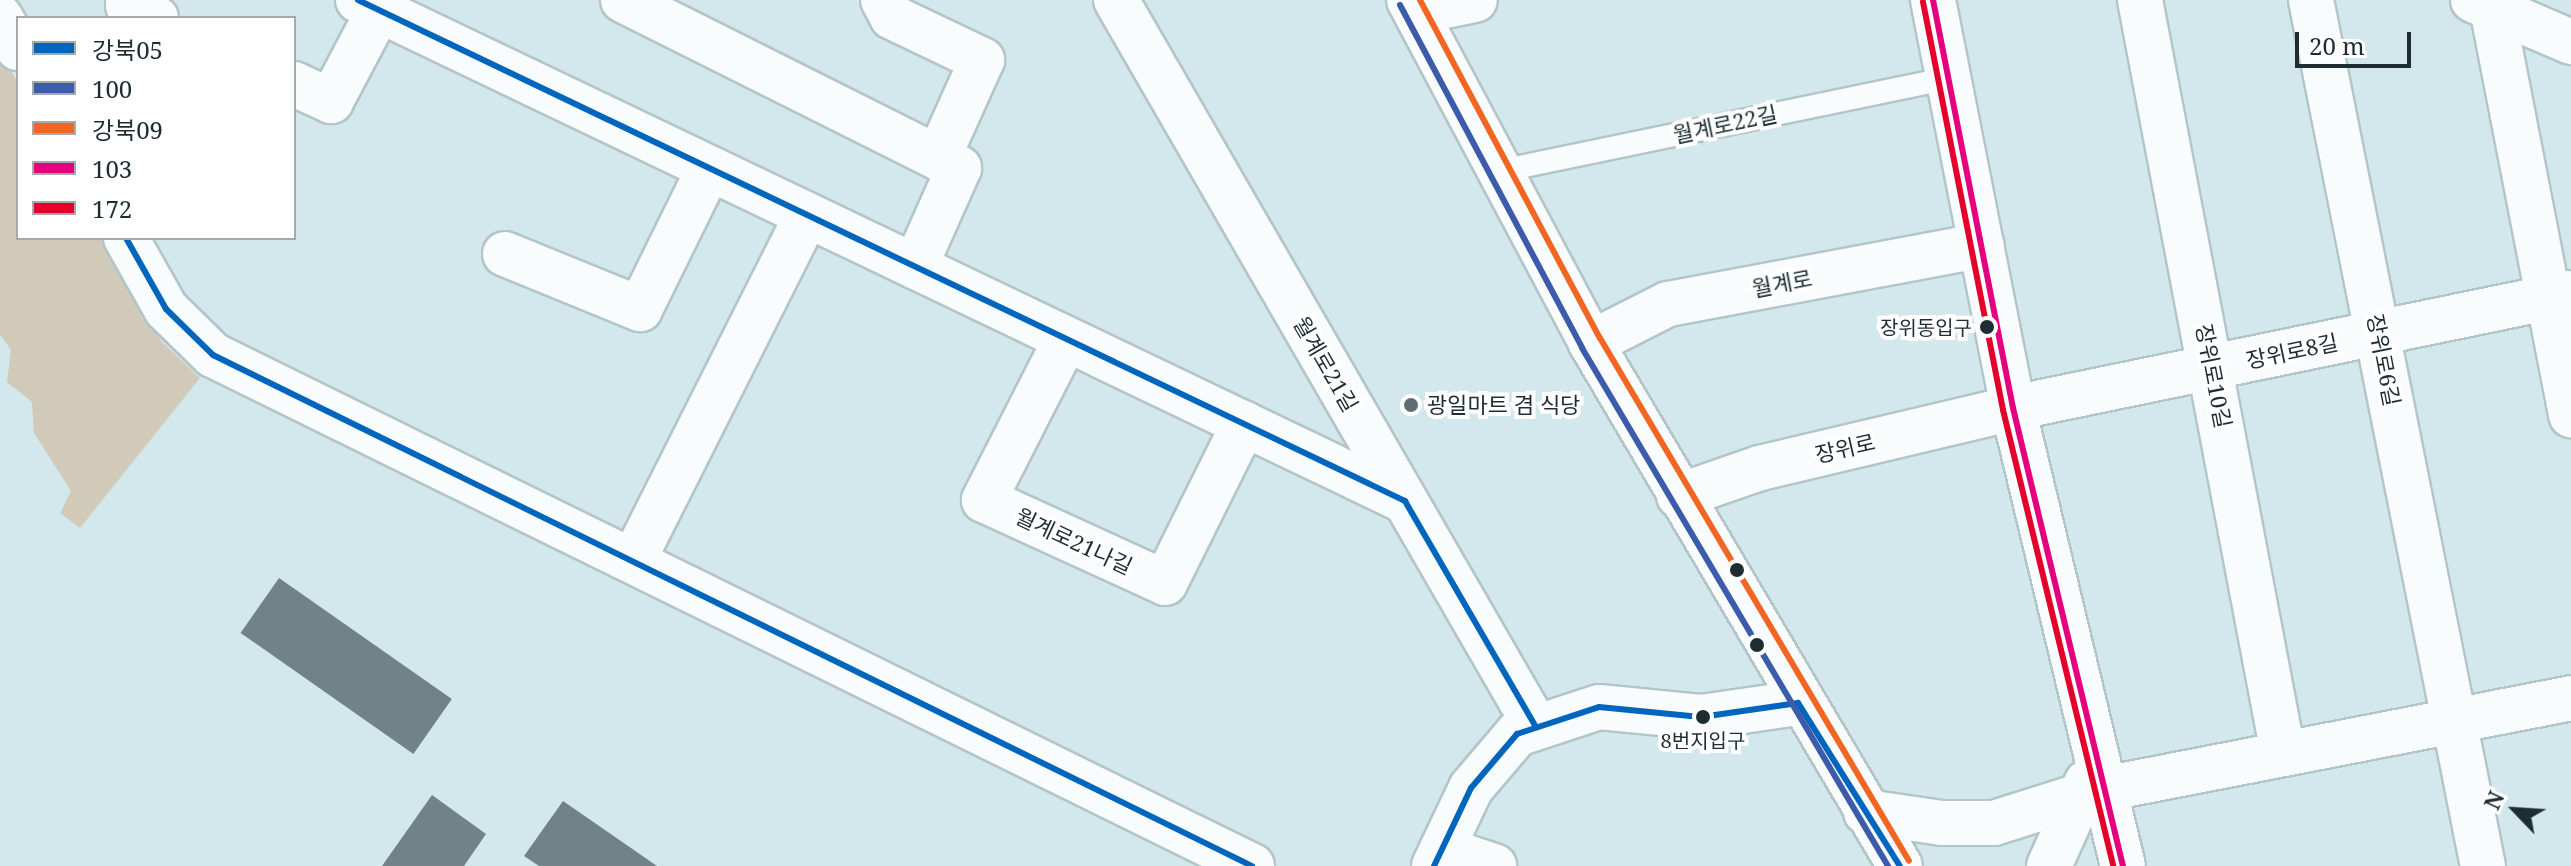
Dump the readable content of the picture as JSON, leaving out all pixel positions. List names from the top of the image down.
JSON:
{
  "streets": {
    "street": [
      "월계로",
      "장위로8길",
      "장위로6길",
      "월계로21길",
      "장위로10길",
      "장위로",
      "월계로21나길"
    ],
    "lane": ["월계로22길"]
  },
  "crossings": [
    ["장위로8길", "장위로6길"],
    ["장위로8길", "장위로10길"],
    ["장위로8길", "장위로"]
  ],
  "places": ["장위동입구", "광일마트 겸 식당", "8번지입구"],
  "lines": [
    "transit line 강북05",
    "transit line 강북09",
    "transit line 103",
    "transit line 172",
    "transit line 100"
  ],
  "legend": [
    "강북05",
    "100",
    "강북09",
    "103",
    "172"
  ],
  "scale_bar": "20 m",
  "north": "top left"
}
